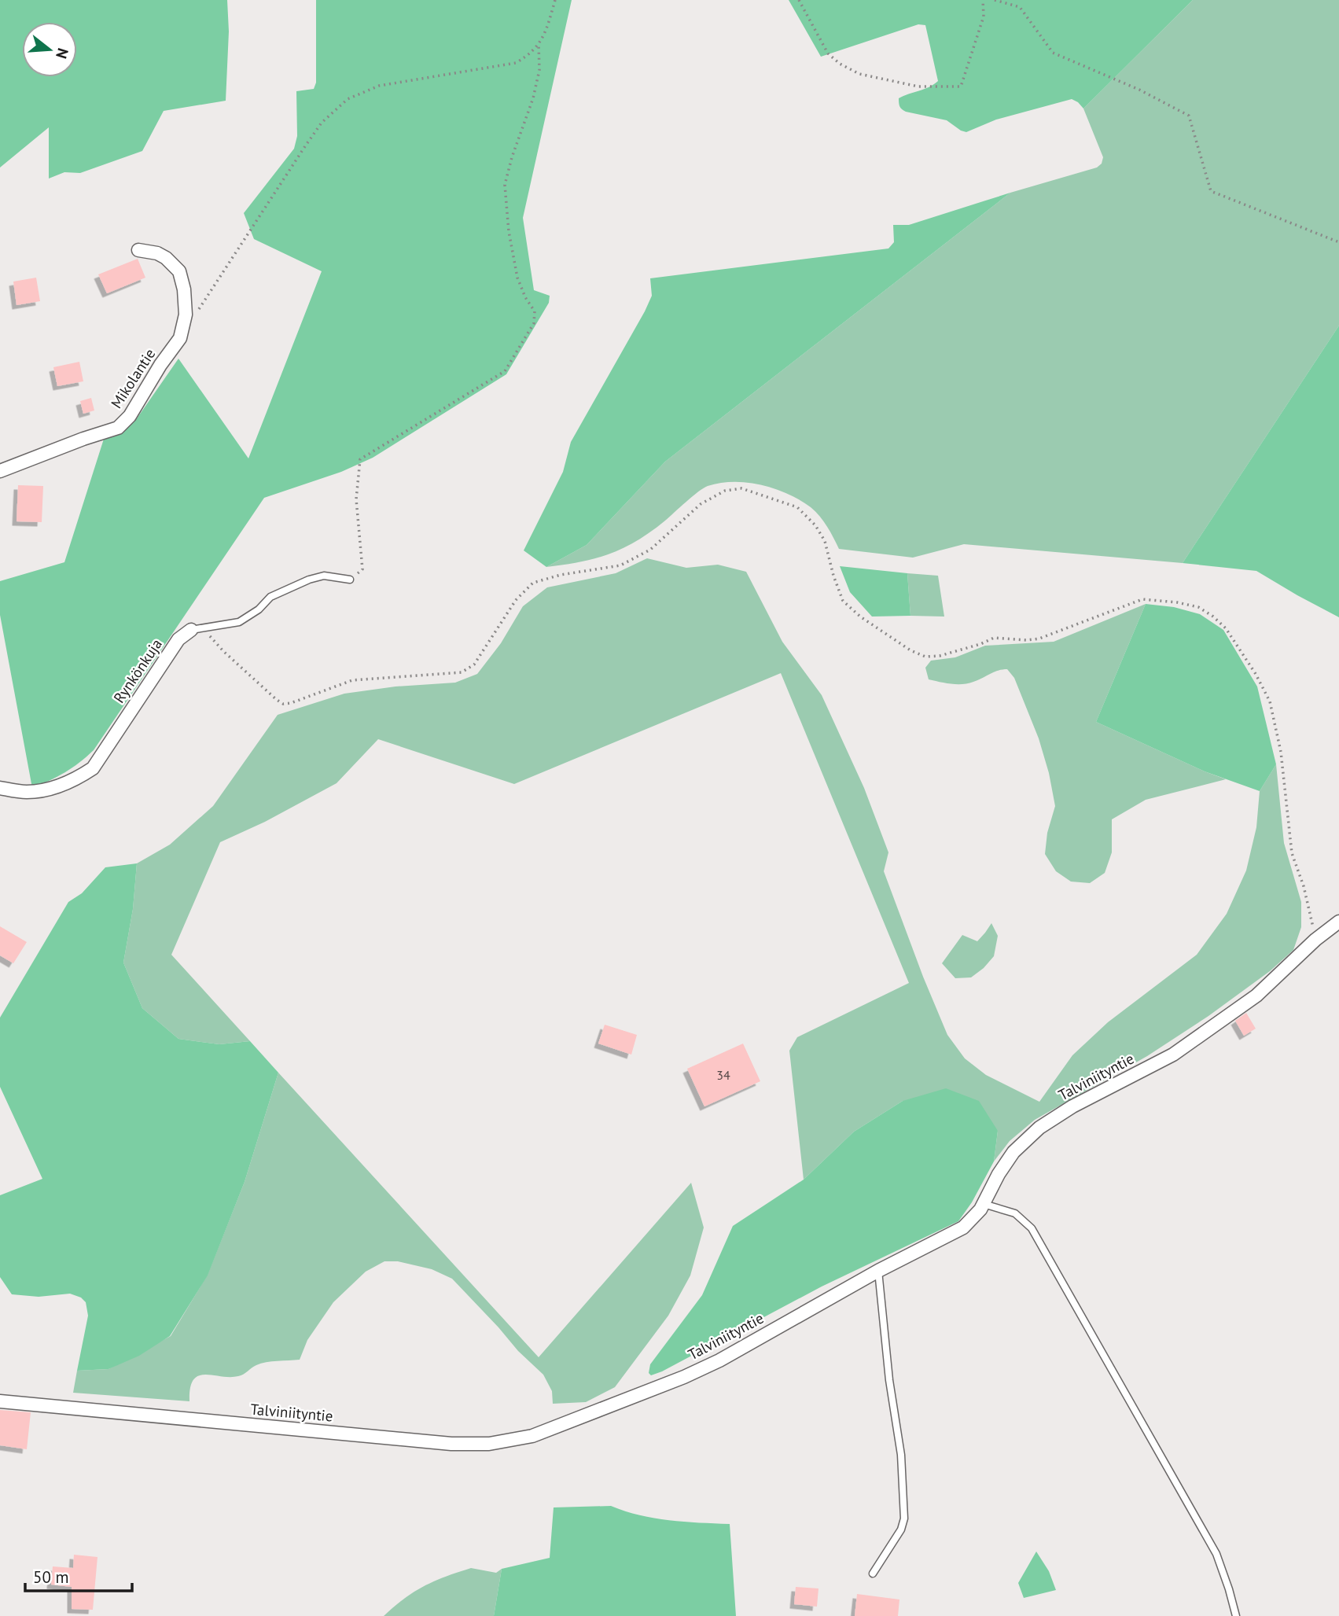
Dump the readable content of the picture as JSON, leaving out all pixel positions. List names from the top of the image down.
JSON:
{
  "streets": {
    "street": ["Mikolantie", "Rynkönkuja", "Talviniityntie"]
  },
  "house_numbers": ["34"],
  "scale_bar": "50 m",
  "north": "right"
}
